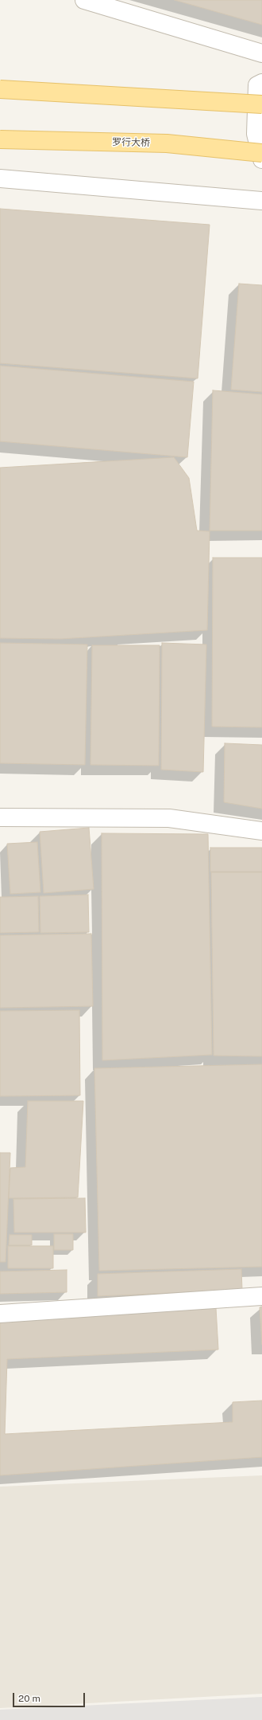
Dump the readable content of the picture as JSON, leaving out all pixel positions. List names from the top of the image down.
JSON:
{
  "streets": {
    "main road": ["罗行大桥"]
  },
  "scale_bar": "20 m"
}
